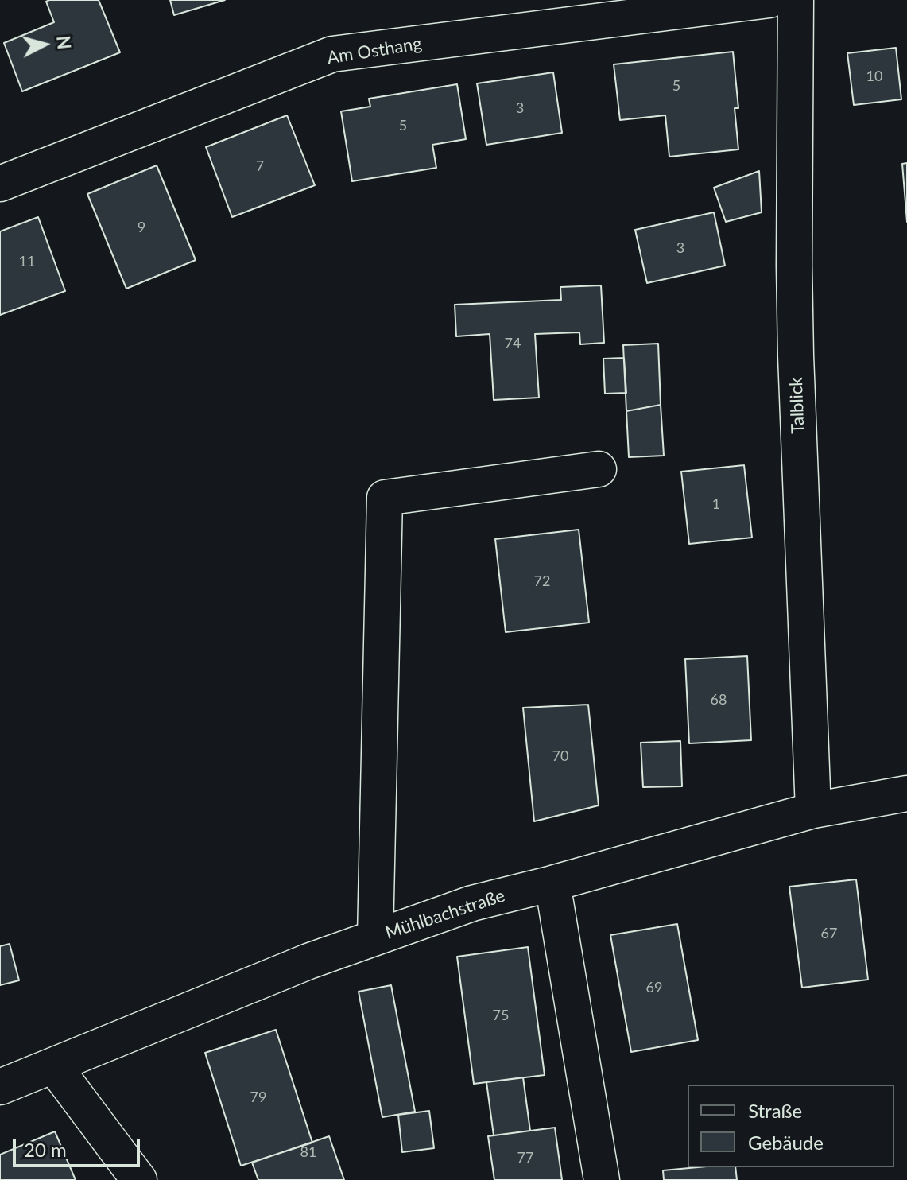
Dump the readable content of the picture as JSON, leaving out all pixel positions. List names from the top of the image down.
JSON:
{
  "streets": {
    "street": ["Am Osthang", "Talblick", "Mühlbachstraße"]
  },
  "crossings": [
    ["Talblick", "Mühlbachstraße"]
  ],
  "house_numbers": [
    "10",
    "5",
    "3",
    "5",
    "7",
    "9",
    "3",
    "11",
    "74",
    "1",
    "72",
    "68",
    "70",
    "67",
    "69",
    "75",
    "79",
    "81",
    "77"
  ],
  "legend": ["Straße", "Gebäude"],
  "scale_bar": "20 m",
  "north": "right"
}
